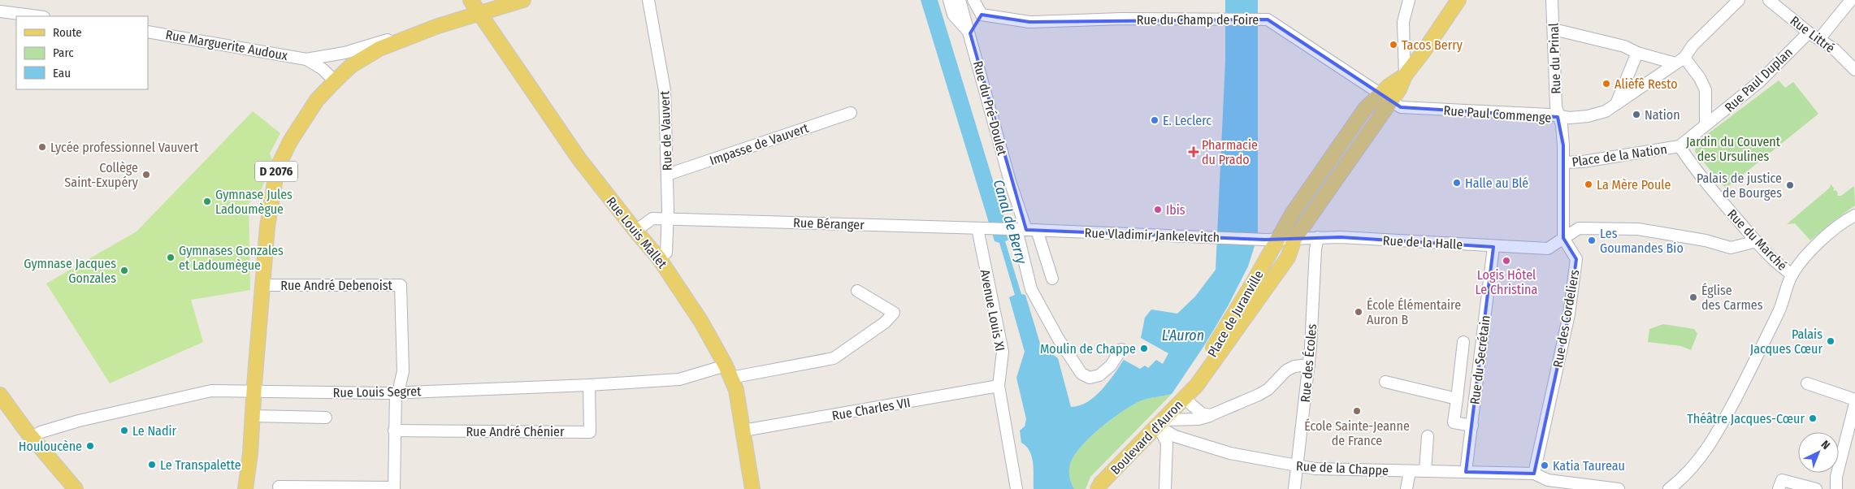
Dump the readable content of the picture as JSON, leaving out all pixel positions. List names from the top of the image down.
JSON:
{
  "streets": {
    "main road": [
      "D 2076",
      "Rue Louis Mallet",
      "Place de Juranville",
      "Boulevard d'Auron"
    ],
    "street": [
      "Rue du Champ de Foire",
      "Rue Littré",
      "Rue Marguerite Audoux",
      "Rue du Prinal",
      "Rue Paul Duplan",
      "Rue du Pré-Doulet",
      "Rue Paul Commenge",
      "Rue de Vauvert",
      "Impasse de Vauvert",
      "Place de la Nation",
      "Rue Béranger",
      "Rue Vladimir Jankelevitch",
      "Rue du Marché",
      "Rue de la Halle",
      "Rue André Debenoist",
      "Avenue Louis XI",
      "Rue des Cordeliers",
      "Rue du Secrétain",
      "Rue des Écoles",
      "Rue Louis Segret",
      "Rue Charles VII",
      "Rue André Chénier",
      "Rue de la Chappe"
    ]
  },
  "crossings": [
    ["Rue du Champ de Foire", "Rue Paul Commenge"],
    ["Rue du Champ de Foire", "Place de Juranville"],
    ["Rue Littré", "Rue Paul Duplan"],
    ["Rue Marguerite Audoux", "D 2076"],
    ["Rue du Prinal", "Rue Paul Commenge"],
    ["Rue du Pré-Doulet", "Rue Béranger"],
    ["Rue du Pré-Doulet", "Rue Vladimir Jankelevitch"],
    ["Rue Paul Commenge", "Place de Juranville"],
    ["Rue de Vauvert", "Impasse de Vauvert"],
    ["Rue de Vauvert", "Rue Béranger"],
    ["Rue de Vauvert", "Rue Louis Mallet"],
    ["Place de la Nation", "Rue du Marché"],
    ["D 2076", "Rue Louis Mallet"],
    ["D 2076", "Rue André Debenoist"],
    ["D 2076", "Rue Louis Segret"],
    ["Rue Béranger", "Rue Louis Mallet"],
    ["Rue Béranger", "Rue Vladimir Jankelevitch"],
    ["Rue Béranger", "Avenue Louis XI"],
    ["Rue Louis Mallet", "Rue Louis Segret"],
    ["Rue Louis Mallet", "Rue Charles VII"],
    ["Rue Vladimir Jankelevitch", "Rue de la Halle"],
    ["Rue Vladimir Jankelevitch", "Place de Juranville"],
    ["Rue du Marché", "Rue de la Halle"],
    ["Rue de la Halle", "Place de Juranville"],
    ["Rue de la Halle", "Rue des Cordeliers"],
    ["Rue de la Halle", "Rue du Secrétain"],
    ["Rue de la Halle", "Rue des Écoles"],
    ["Rue André Debenoist", "Rue Louis Segret"],
    ["Avenue Louis XI", "Rue Charles VII"],
    ["Place de Juranville", "Boulevard d'Auron"],
    ["Rue des Cordeliers", "Rue de la Chappe"],
    ["Rue du Secrétain", "Rue de la Chappe"],
    ["Rue des Écoles", "Rue de la Chappe"],
    ["Rue Louis Segret", "Rue André Chénier"],
    ["Boulevard d'Auron", "Rue de la Chappe"]
  ],
  "water": ["Canal de Berry", "L'Auron"],
  "parks": ["Jardin du Couvent des Ursulines"],
  "places": {
    "other": [
      "Tacos Berry",
      "Alièfê Resto",
      "Nation",
      "E. Leclerc",
      "Lycée professionnel Vauvert",
      "Collège Saint-Exupéry",
      "Halle au Blé",
      "La Mère Poule",
      "Palais de justice de Bourges",
      "Gymnase Jules Ladoumègue",
      "Ibis",
      "Les Goumandes Bio",
      "Gymnases Gonzales et Ladoumègue",
      "Logis Hôtel Le Christina",
      "Gymnase Jacques Gonzales",
      "Église des Carmes",
      "École Élémentaire Auron B",
      "Palais Jacques Cœur",
      "Moulin de Chappe",
      "École Sainte-Jeanne de France",
      "Théâtre Jacques-Cœur",
      "Le Nadir",
      "Houloucène",
      "Le Transpalette",
      "Katia Taureau"
    ],
    "health": ["Pharmacie du Prado"]
  },
  "legend": ["Route", "Parc", "Eau"],
  "north": "top right"
}
